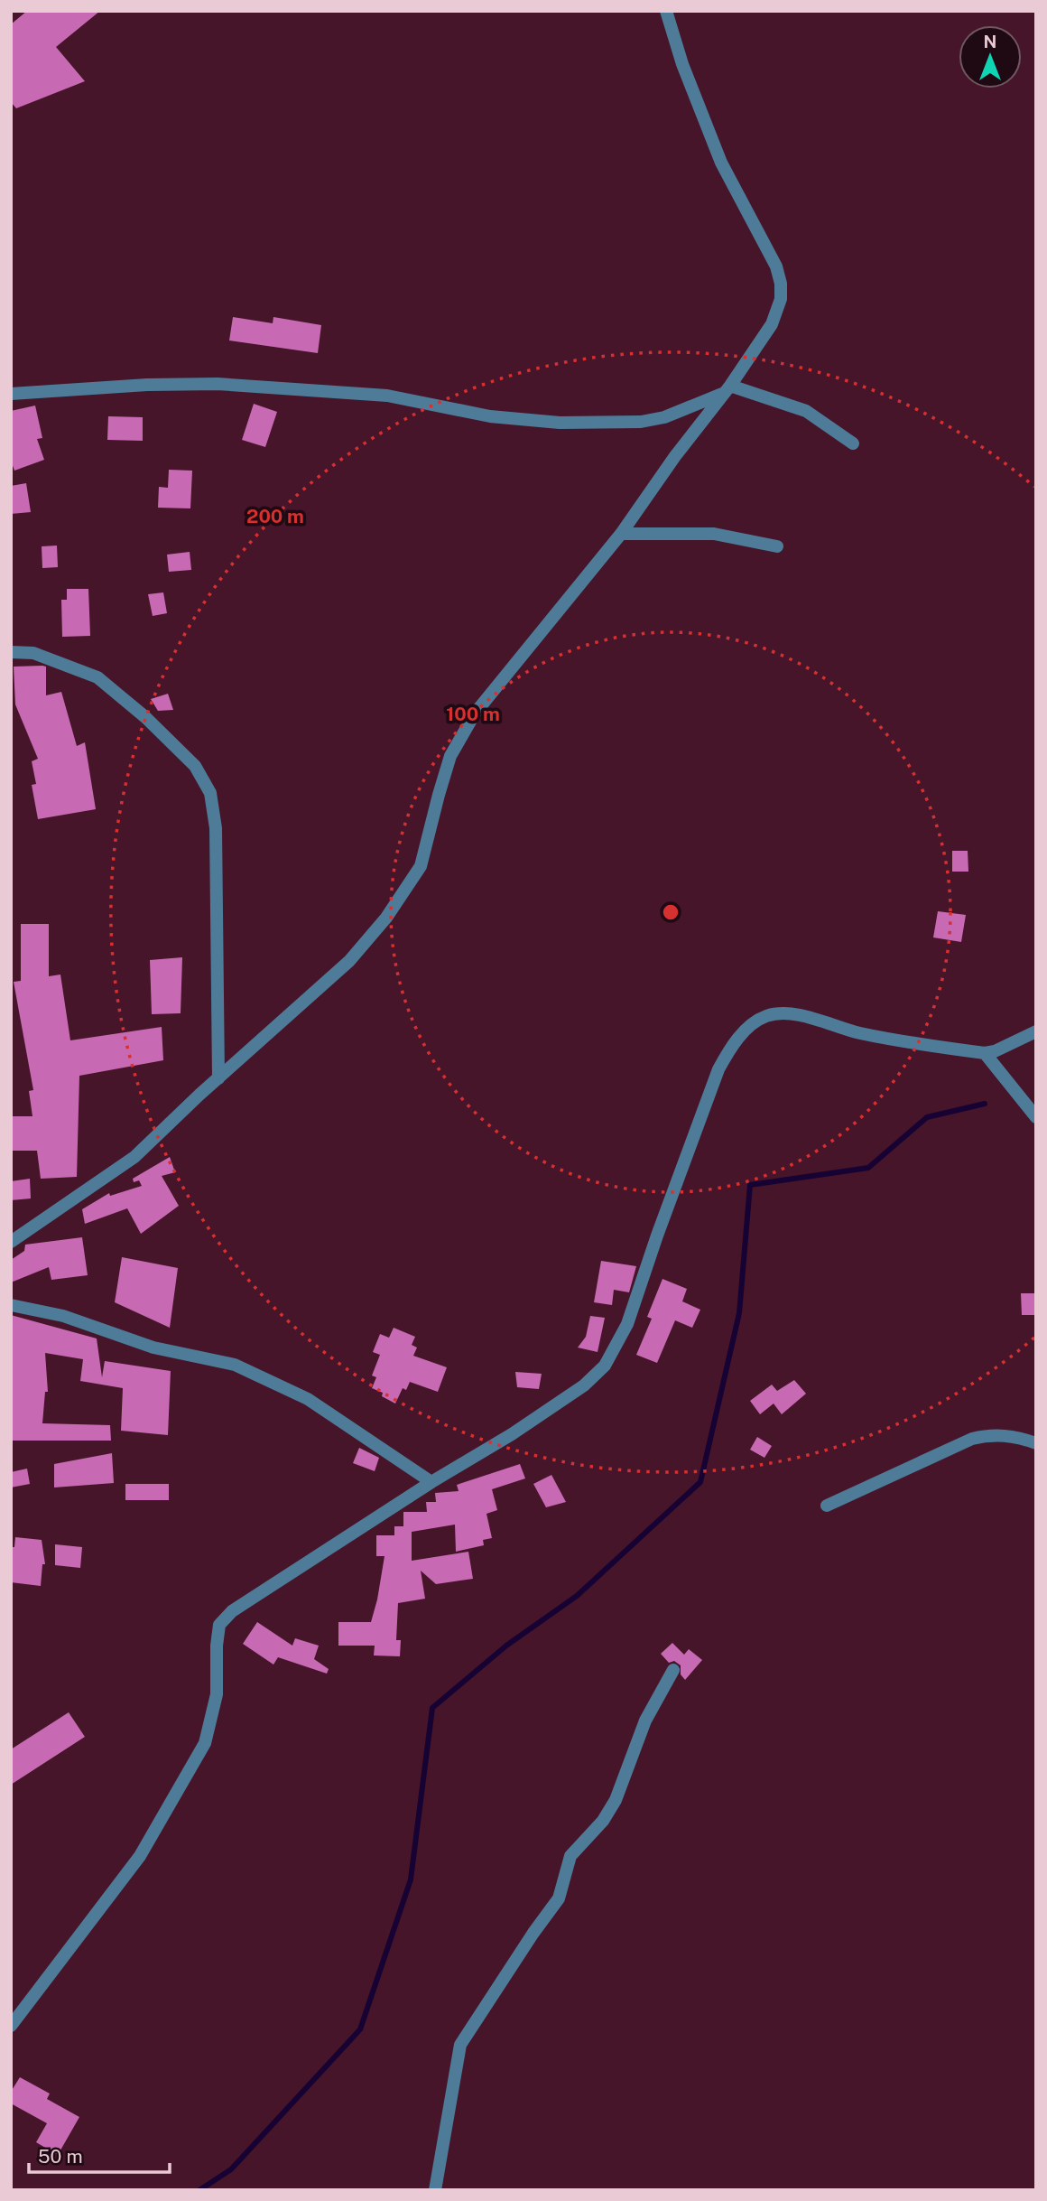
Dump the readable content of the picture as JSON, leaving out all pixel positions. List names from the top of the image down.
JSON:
{
  "scale_bar": "50 m",
  "north": "top",
  "rings": ["200 m", "100 m"]
}
